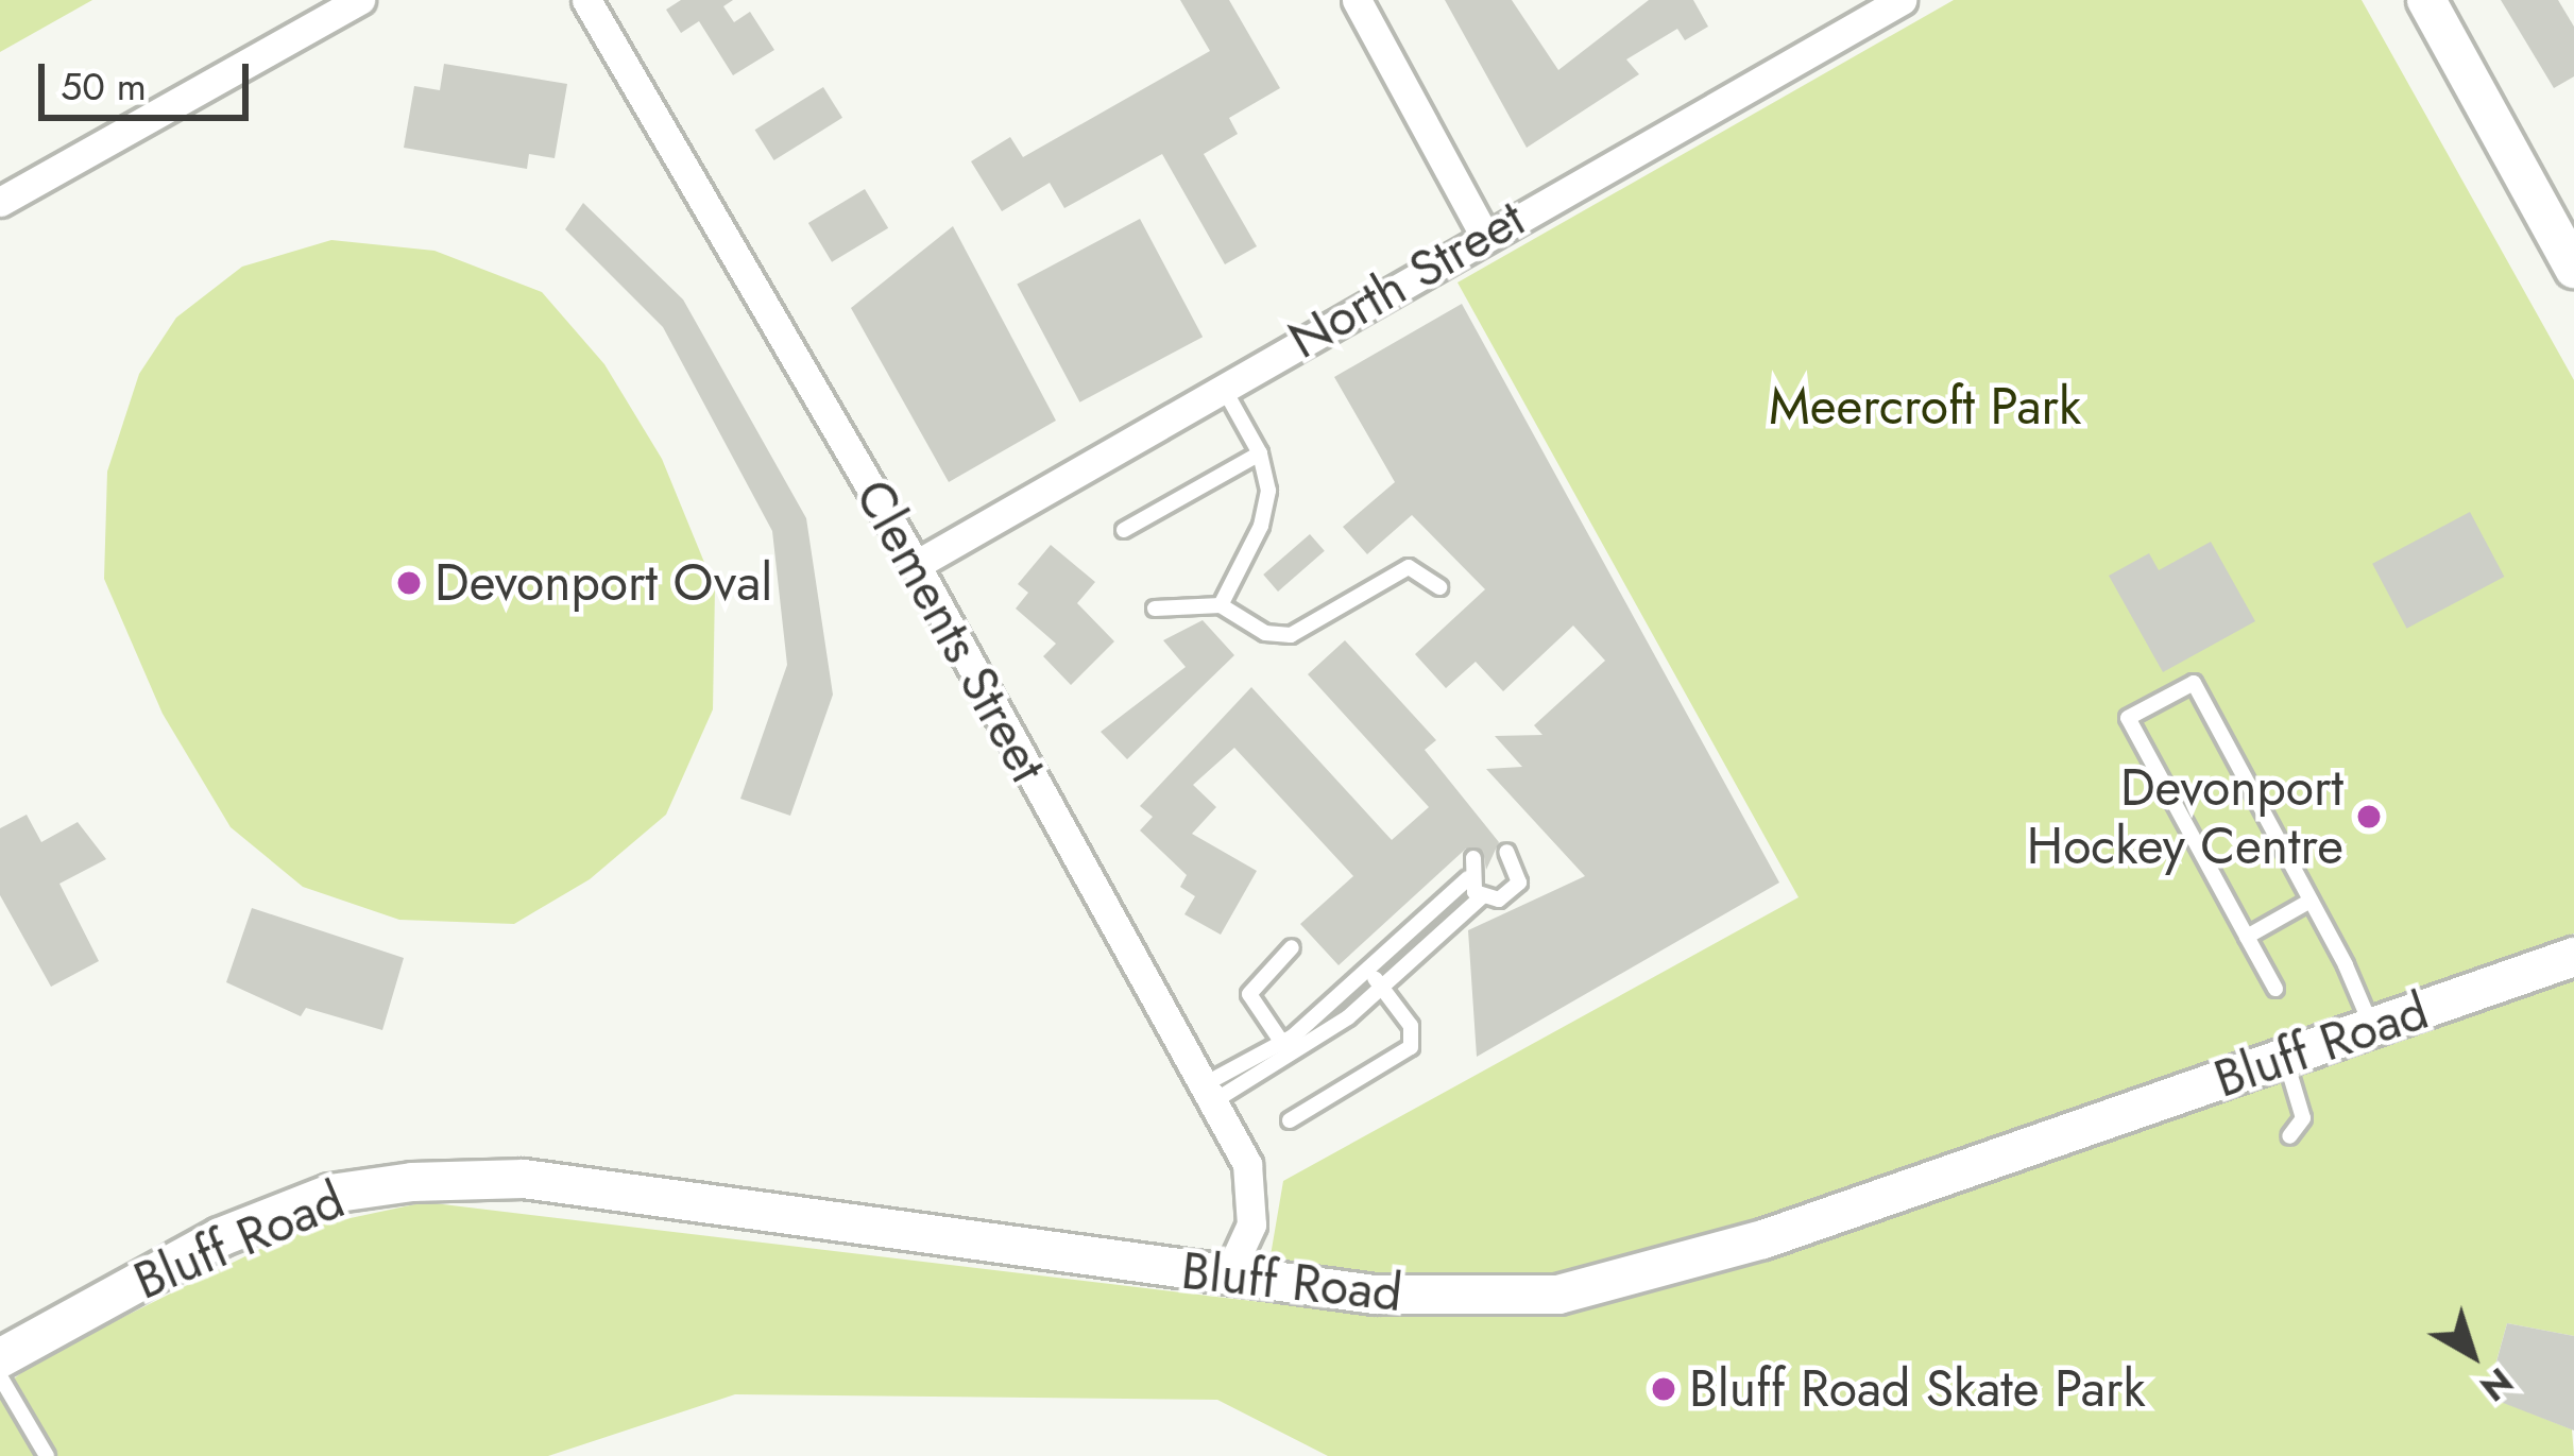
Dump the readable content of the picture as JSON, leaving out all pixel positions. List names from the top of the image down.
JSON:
{
  "streets": {
    "street": ["North Street", "Clements Street", "Bluff Road"]
  },
  "crossings": [
    ["North Street", "Clements Street"],
    ["Clements Street", "Bluff Road"]
  ],
  "parks": ["Meercroft Park"],
  "places": ["Devonport Oval", "Devonport Hockey Centre", "Bluff Road Skate Park"],
  "scale_bar": "50 m",
  "north": "bottom right"
}
